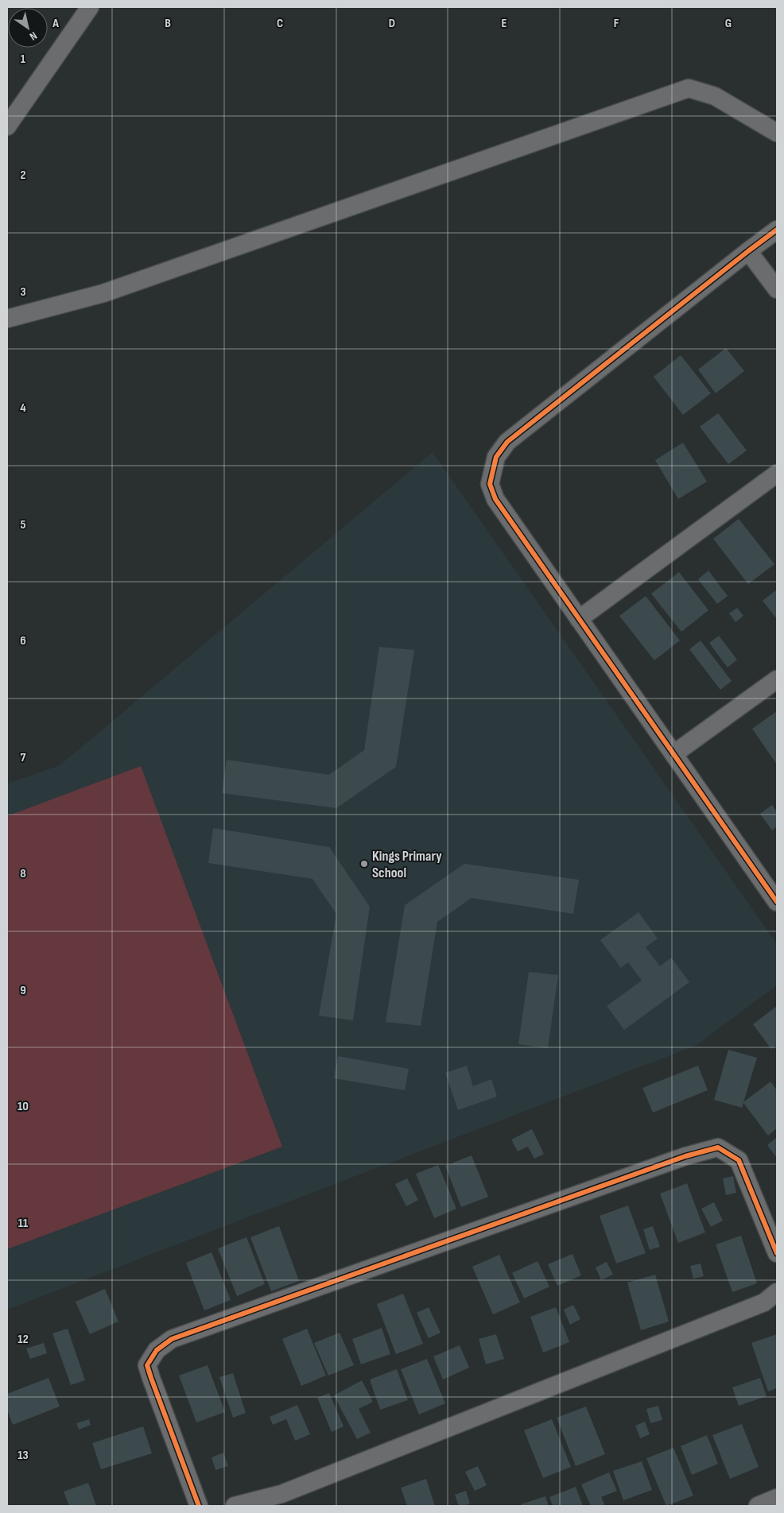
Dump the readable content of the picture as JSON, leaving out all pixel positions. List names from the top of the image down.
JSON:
{
  "places": ["Kings Primary School"],
  "north": "bottom right",
  "grid": {
    "columns": [
      "A",
      "B",
      "C",
      "D",
      "E",
      "F",
      "G"
    ],
    "rows": [
      "1",
      "2",
      "3",
      "4",
      "5",
      "6",
      "7",
      "8",
      "9",
      "10",
      "11",
      "12",
      "13"
    ]
  }
}
